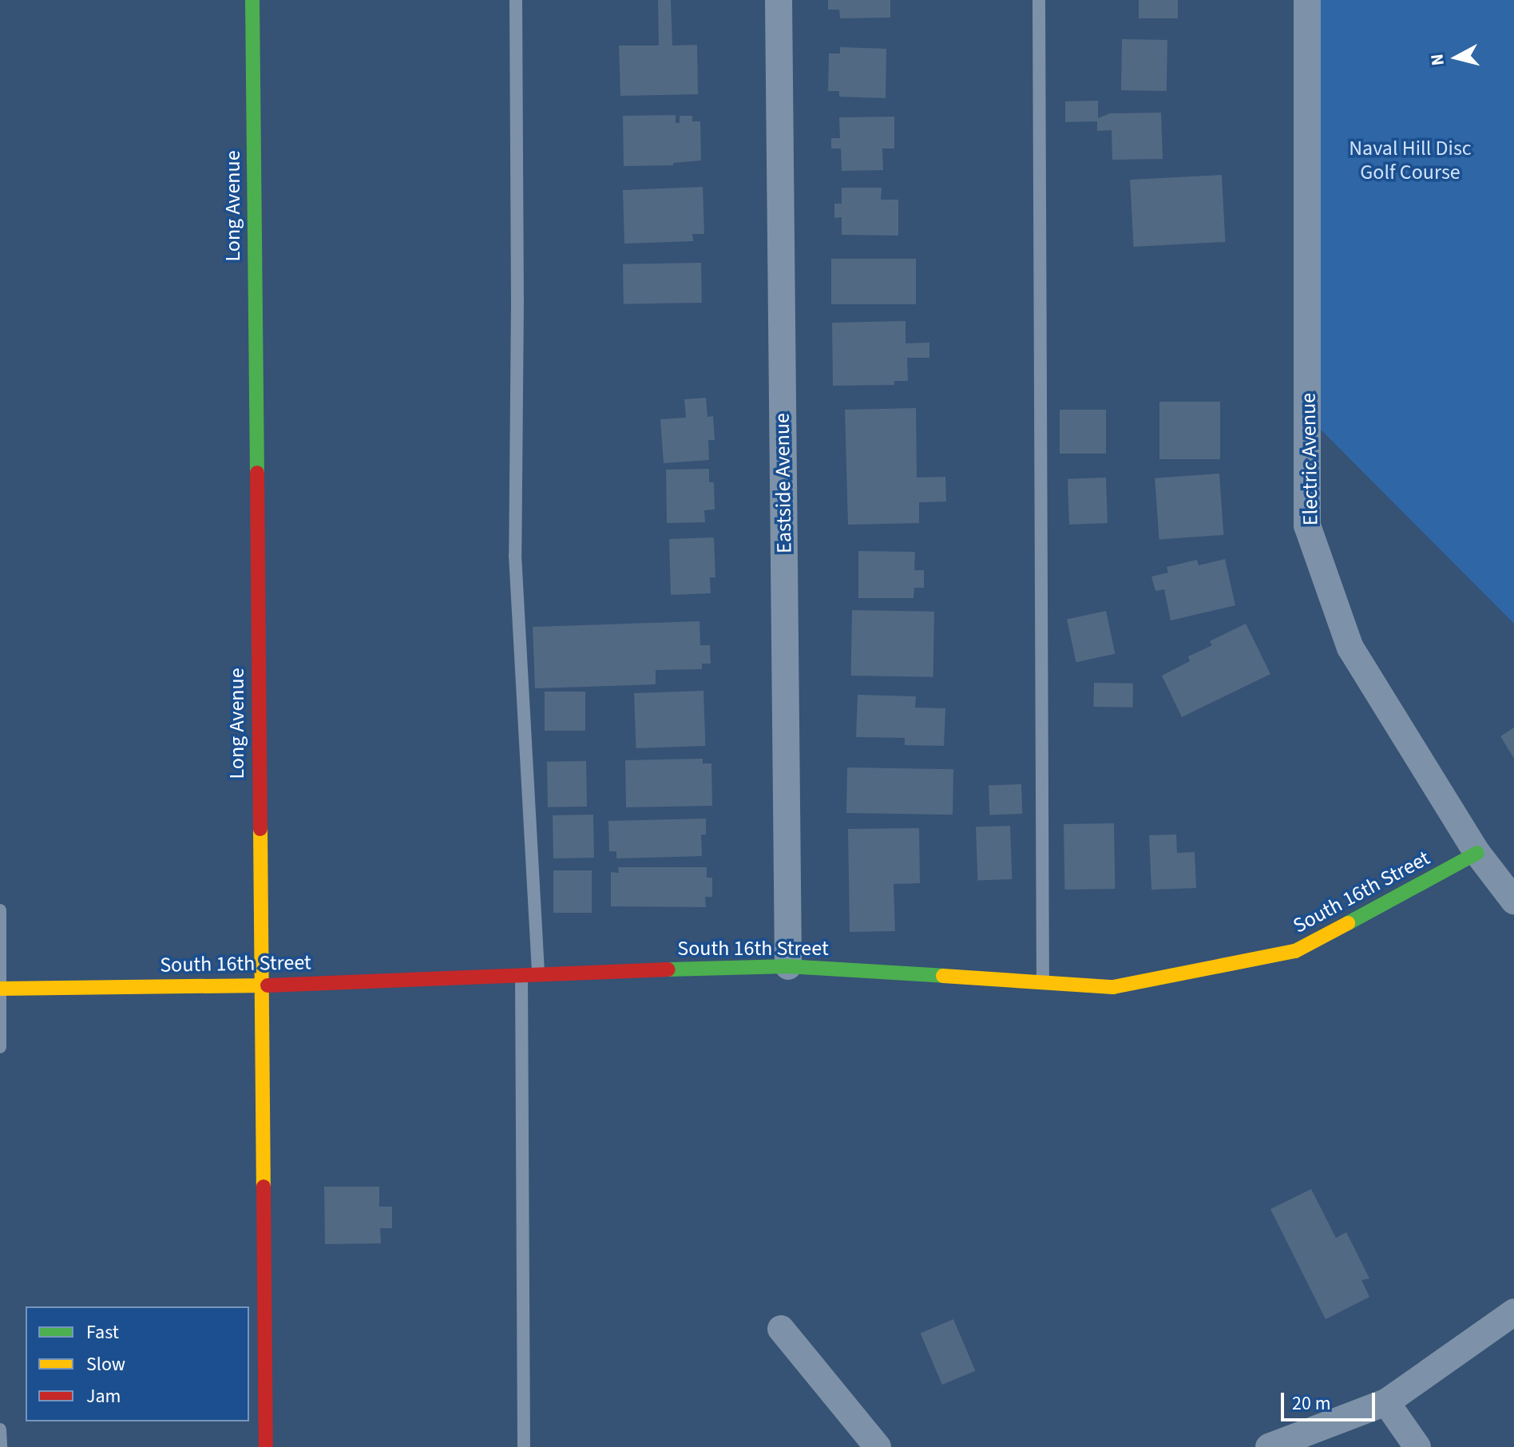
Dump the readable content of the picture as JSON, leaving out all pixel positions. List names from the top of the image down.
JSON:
{
  "streets": {
    "street": [
      "Long Avenue",
      "Electric Avenue",
      "Eastside Avenue",
      "South 16th Street"
    ]
  },
  "crossings": [
    ["Long Avenue", "South 16th Street"],
    ["Electric Avenue", "South 16th Street"],
    ["Eastside Avenue", "South 16th Street"]
  ],
  "parks": ["Naval Hill Disc Golf Course"],
  "legend": ["Fast", "Slow", "Jam"],
  "scale_bar": "20 m",
  "north": "left"
}
